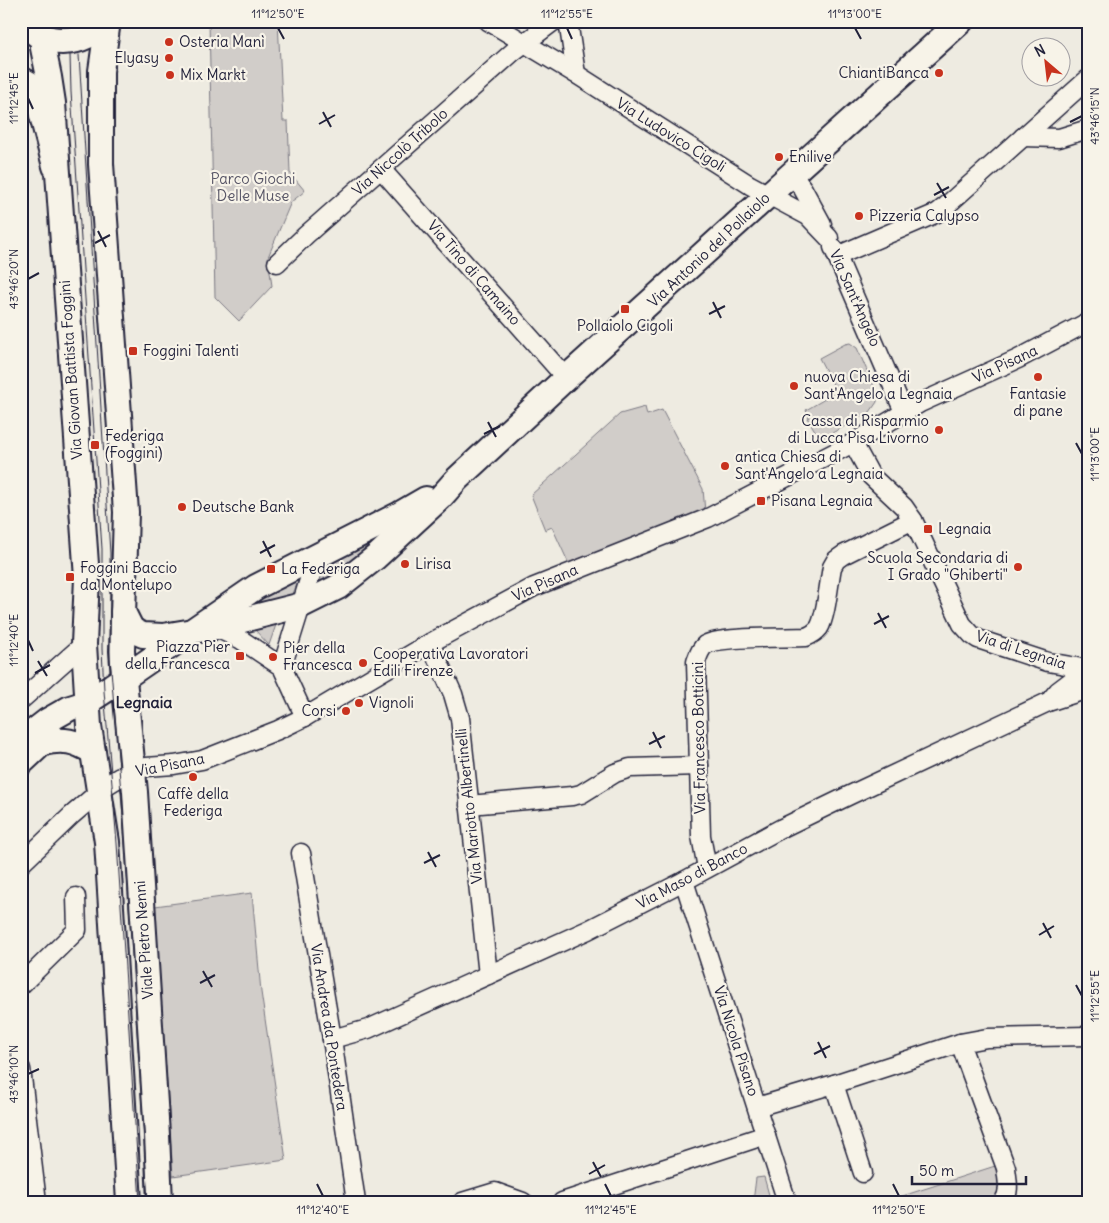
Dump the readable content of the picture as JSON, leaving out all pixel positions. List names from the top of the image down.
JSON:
{
  "streets": {
    "main road": ["Via Antonio del Pollaiolo", "Via Giovan Battista Foggini", "Viale Pietro Nenni"],
    "street": [
      "Via Ludovico Cigoli",
      "Via Niccolò Tribolo",
      "Via Tino di Camaino",
      "Via Sant'Angelo",
      "Via Pisana",
      "Via di Legnaia",
      "Via Francesco Botticini",
      "Via Mariotto Albertinelli",
      "Via Maso di Banco",
      "Via Andrea da Pontedera",
      "Via Nicola Pisano"
    ]
  },
  "crossings": [
    ["Via Ludovico Cigoli", "Via Niccolò Tribolo"],
    ["Via Ludovico Cigoli", "Via Antonio del Pollaiolo"],
    ["Via Ludovico Cigoli", "Via Sant'Angelo"],
    ["Via Niccolò Tribolo", "Via Tino di Camaino"],
    ["Via Antonio del Pollaiolo", "Via Tino di Camaino"],
    ["Via Antonio del Pollaiolo", "Via Sant'Angelo"],
    ["Via Antonio del Pollaiolo", "Via Giovan Battista Foggini"],
    ["Via Antonio del Pollaiolo", "Viale Pietro Nenni"],
    ["Via Sant'Angelo", "Via Pisana"],
    ["Via Pisana", "Via di Legnaia"],
    ["Via Pisana", "Via Mariotto Albertinelli"],
    ["Via Pisana", "Viale Pietro Nenni"],
    ["Via Giovan Battista Foggini", "Viale Pietro Nenni"],
    ["Via di Legnaia", "Via Francesco Botticini"],
    ["Via di Legnaia", "Via Maso di Banco"],
    ["Via Francesco Botticini", "Via Maso di Banco"],
    ["Via Mariotto Albertinelli", "Via Maso di Banco"],
    ["Via Maso di Banco", "Via Andrea da Pontedera"],
    ["Via Maso di Banco", "Via Nicola Pisano"]
  ],
  "districts": ["Legnaia"],
  "parks": ["Parco Giochi Delle Muse"],
  "places": {
    "other": [
      "Osteria Manì",
      "Elyasy",
      "ChiantiBanca",
      "Mix Markt",
      "Enilive",
      "Pizzeria Calypso",
      "Fantasie di pane",
      "nuova Chiesa di Sant'Angelo a Legnaia",
      "Cassa di Risparmio di Lucca Pisa Livorno",
      "antica Chiesa di Sant'Angelo a Legnaia",
      "Deutsche Bank",
      "Lirisa",
      "Scuola Secondaria di I Grado \"Ghiberti\"",
      "Pier della Francesca",
      "Cooperativa Lavoratori Edili Firenze",
      "Vignoli",
      "Corsi",
      "Caffè della Federiga"
    ],
    "transit": [
      "Pollaiolo Cigoli",
      "Foggini Talenti",
      "Federiga (Foggini)",
      "Pisana Legnaia",
      "Legnaia",
      "La Federiga",
      "Foggini Baccio da Montelupo",
      "Piazza Pier della Francesca"
    ]
  },
  "scale_bar": "50 m",
  "north": "top left",
  "coordinates": [
    "11°12'50\"E",
    "11°12'55\"E",
    "11°13'00\"E",
    "11°12'45\"E",
    "43°46'15\"N",
    "43°46'20\"N",
    "11°12'40\"E",
    "43°46'10\"N"
  ]
}
